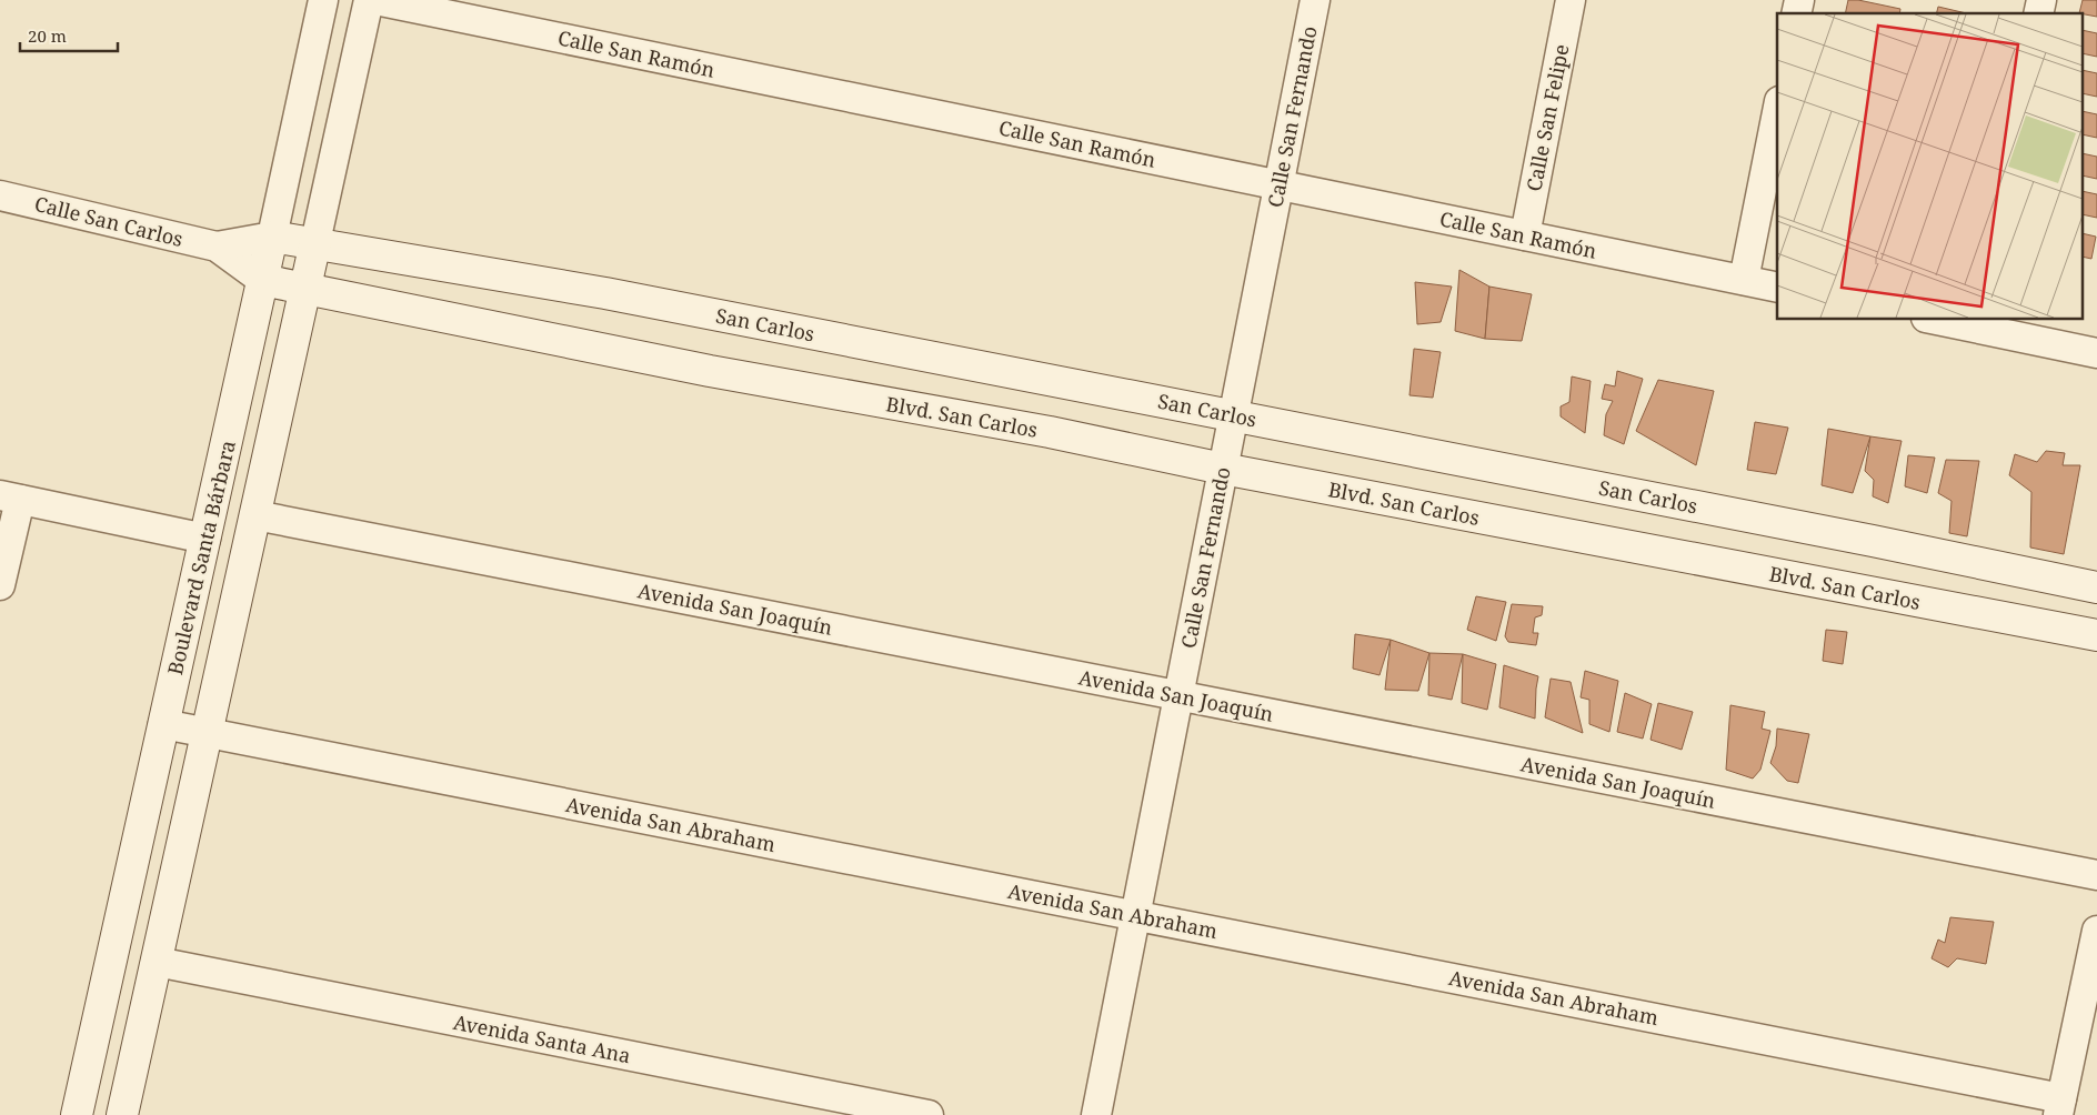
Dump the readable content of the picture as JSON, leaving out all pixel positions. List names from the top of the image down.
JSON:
{
  "streets": {
    "main road": ["San Carlos", "Blvd. San Carlos", "Boulevard Santa Bárbara"],
    "street": [
      "Calle San Ramón",
      "Calle San Fernando",
      "Calle San Felipe",
      "Calle San Carlos",
      "Avenida San Joaquín",
      "Avenida San Abraham",
      "Avenida Santa Ana"
    ]
  },
  "crossings": [
    ["Calle San Ramón", "Calle San Fernando"],
    ["Calle San Ramón", "Calle San Felipe"],
    ["Calle San Fernando", "San Carlos"],
    ["Calle San Fernando", "Blvd. San Carlos"],
    ["Calle San Fernando", "Avenida San Joaquín"],
    ["Calle San Fernando", "Avenida San Abraham"],
    ["San Carlos", "Boulevard Santa Bárbara"],
    ["Boulevard Santa Bárbara", "Avenida San Abraham"]
  ],
  "scale_bar": "20 m"
}
